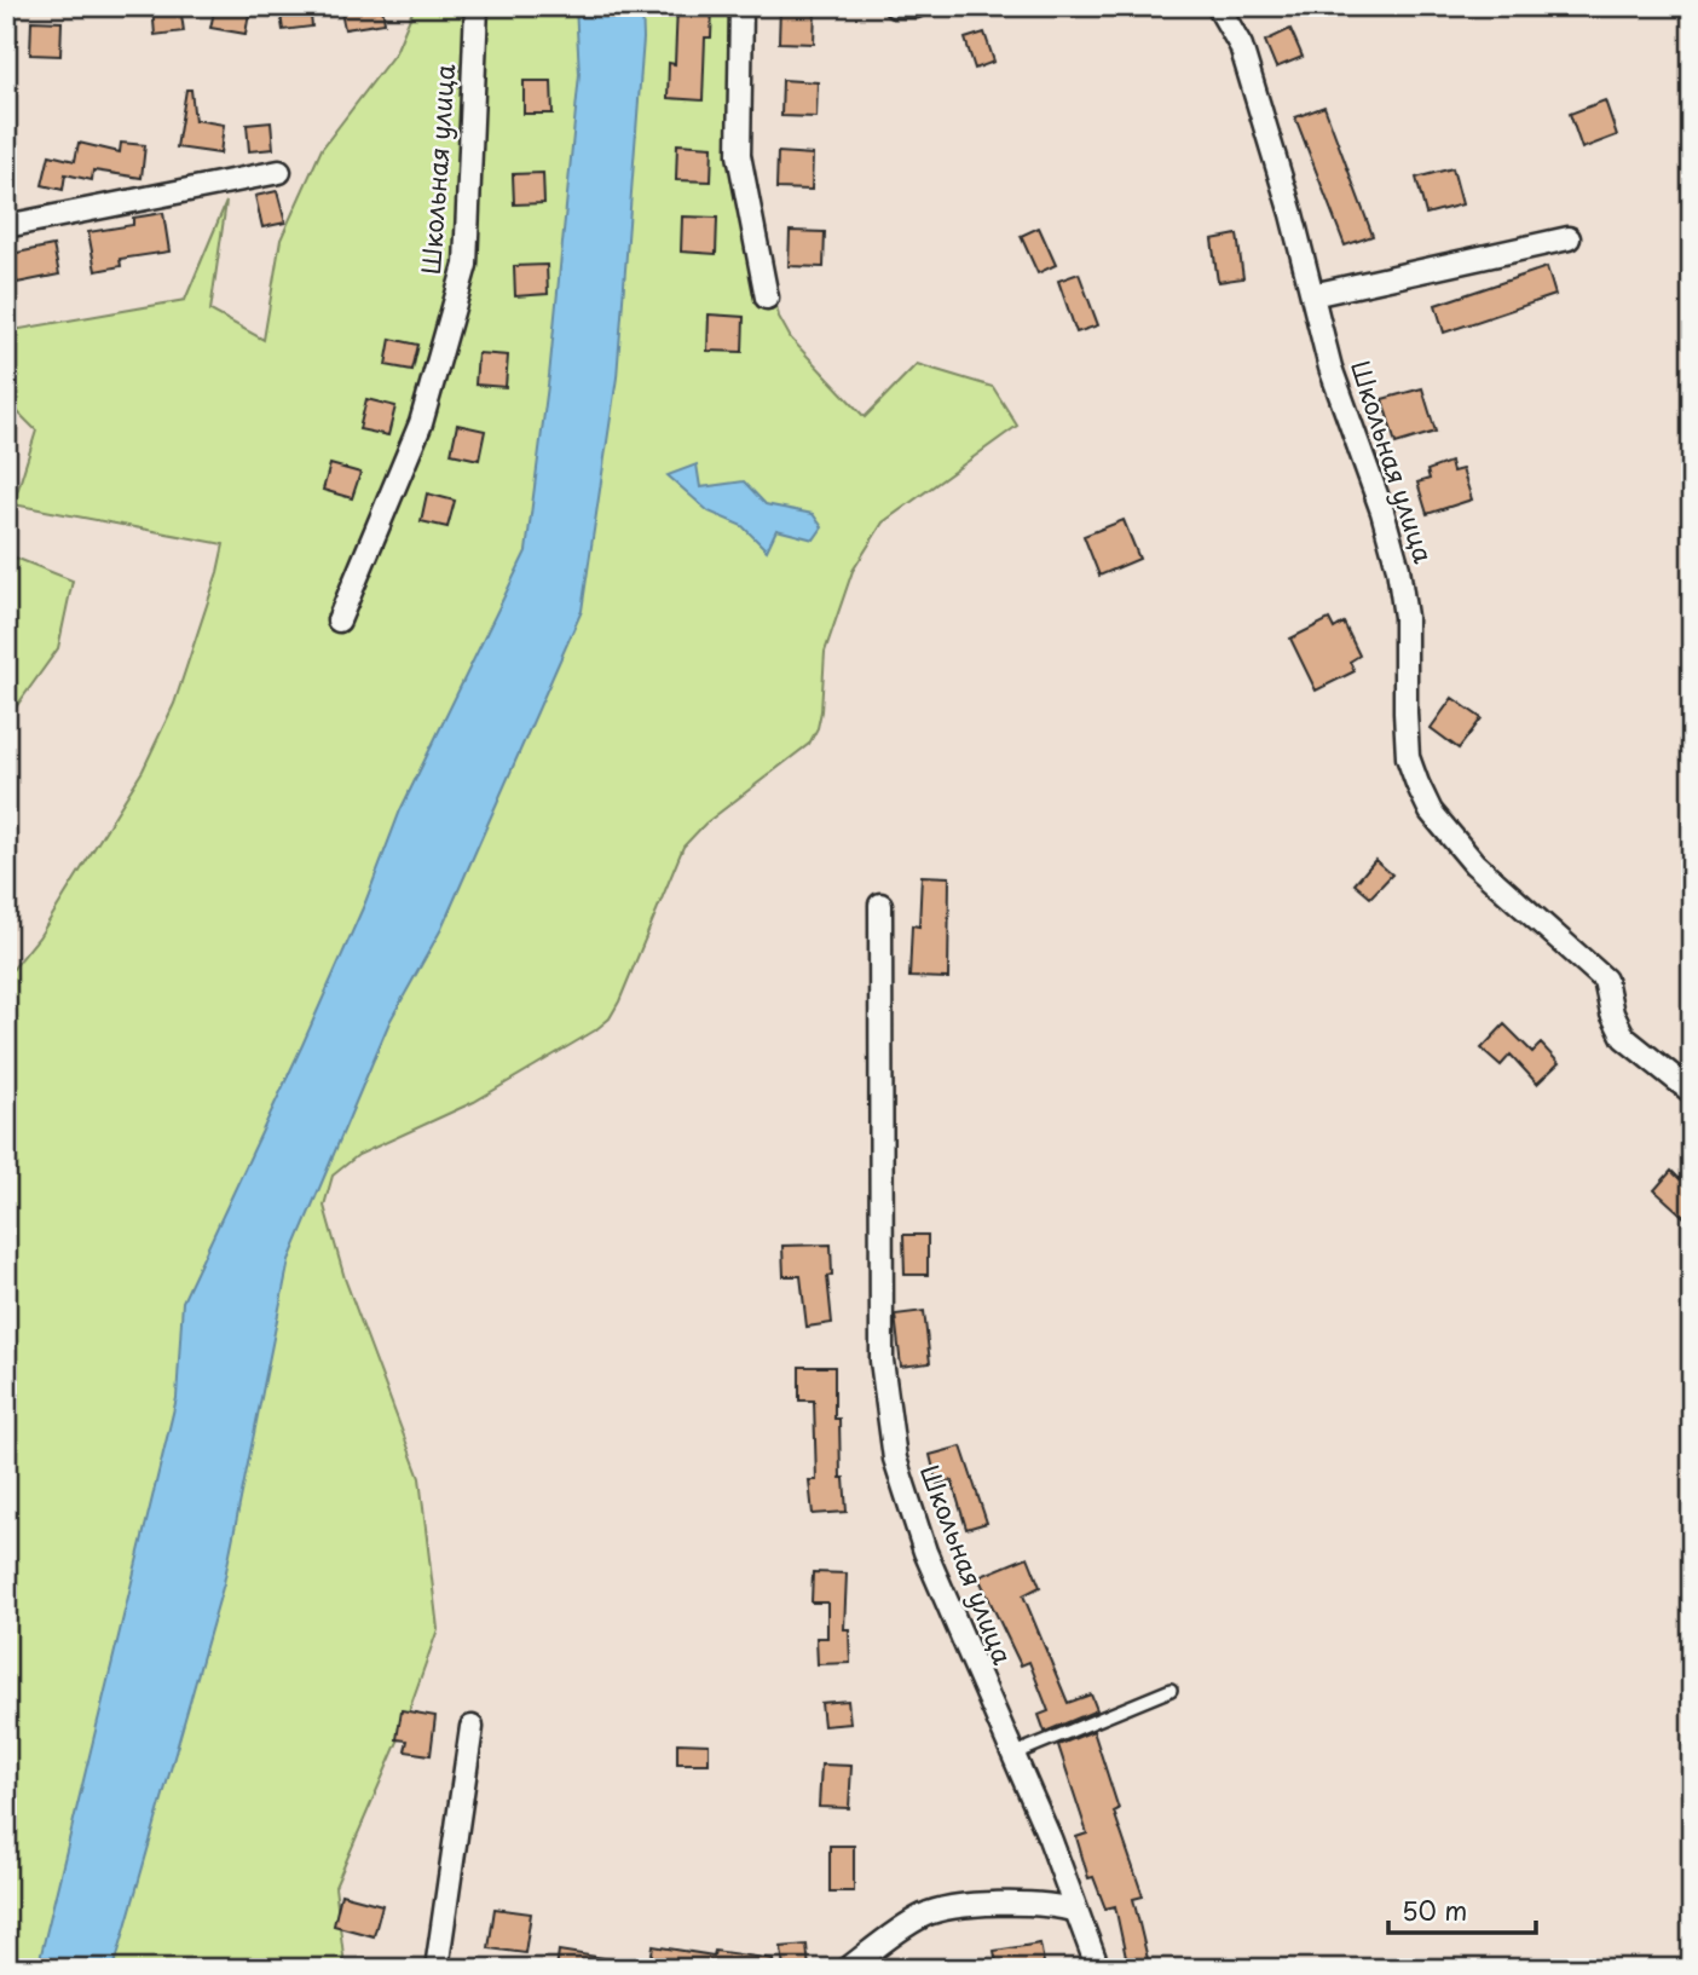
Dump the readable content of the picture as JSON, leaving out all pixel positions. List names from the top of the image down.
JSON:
{
  "streets": {
    "street": ["Школьная улица"]
  },
  "scale_bar": "50 m"
}
